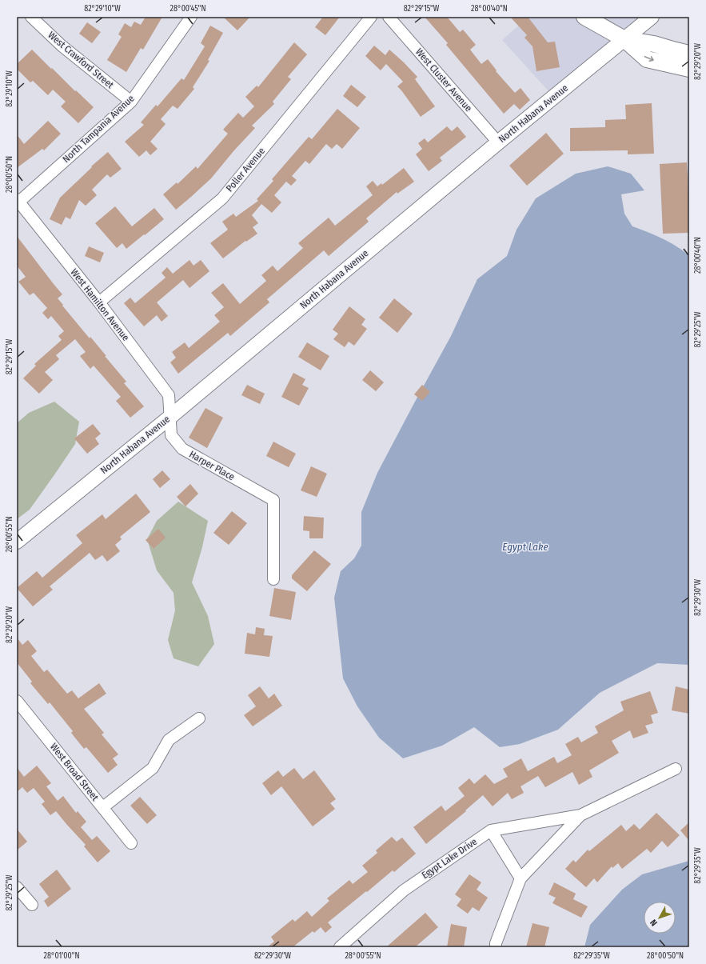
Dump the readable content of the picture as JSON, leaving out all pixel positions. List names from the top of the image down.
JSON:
{
  "streets": {
    "street": [
      "West Crawford Street",
      "West Cluster Avenue",
      "North Habana Avenue",
      "North Tampania Avenue",
      "Poller Avenue",
      "West Hamilton Avenue",
      "Harper Place",
      "West Broad Street",
      "Egypt Lake Drive"
    ]
  },
  "crossings": [
    ["West Crawford Street", "North Tampania Avenue"],
    ["West Cluster Avenue", "North Habana Avenue"],
    ["North Habana Avenue", "West Hamilton Avenue"],
    ["North Habana Avenue", "Harper Place"],
    ["North Tampania Avenue", "West Hamilton Avenue"],
    ["Poller Avenue", "West Hamilton Avenue"],
    ["West Hamilton Avenue", "Harper Place"]
  ],
  "water": ["Egypt Lake"],
  "north": "bottom left",
  "coordinates": [
    "82°29'10\"W",
    "28°00'45\"N",
    "82°29'15\"W",
    "28°00'40\"N",
    "82°29'20\"W",
    "28°00'50\"N",
    "82°29'25\"W",
    "28°00'55\"N",
    "82°29'30\"W",
    "82°29'35\"W",
    "28°01'00\"N"
  ]
}
